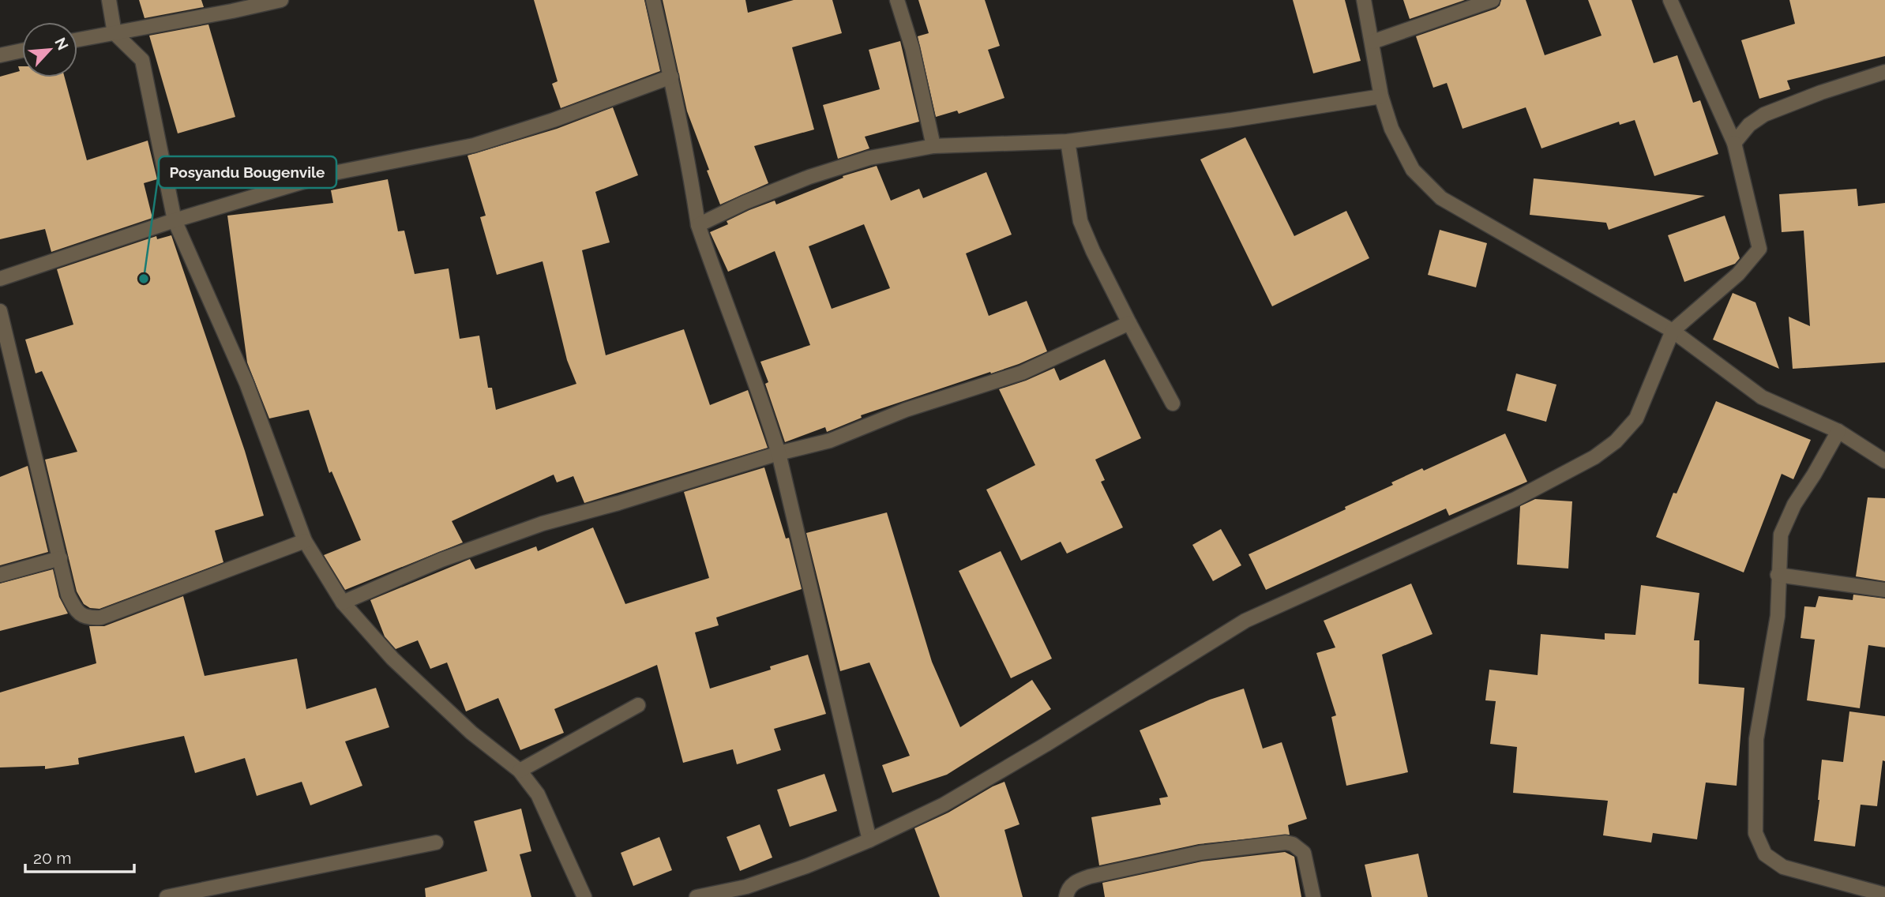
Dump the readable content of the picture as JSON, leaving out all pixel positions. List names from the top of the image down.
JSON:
{
  "places": ["Posyandu Bougenvile"],
  "scale_bar": "20 m",
  "north": "top right"
}
